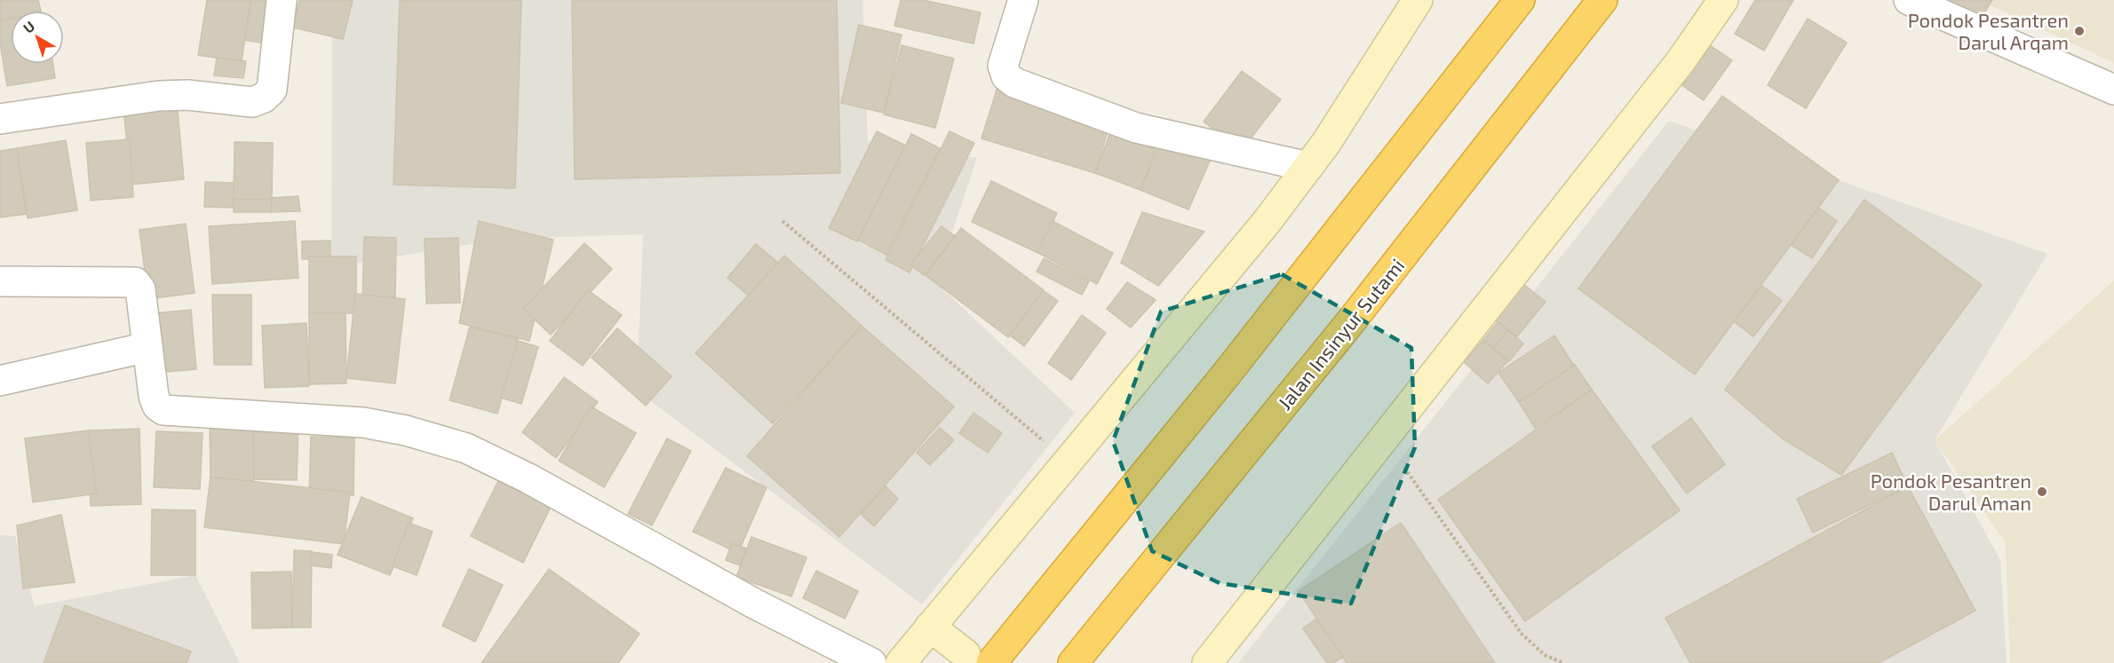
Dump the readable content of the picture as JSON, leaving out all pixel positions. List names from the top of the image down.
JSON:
{
  "streets": {
    "highway": ["Jalan Insinyur Sutami"]
  },
  "places": ["Pondok Pesantren Darul Arqam", "Pondok Pesantren Darul Aman"],
  "north": "top left"
}
